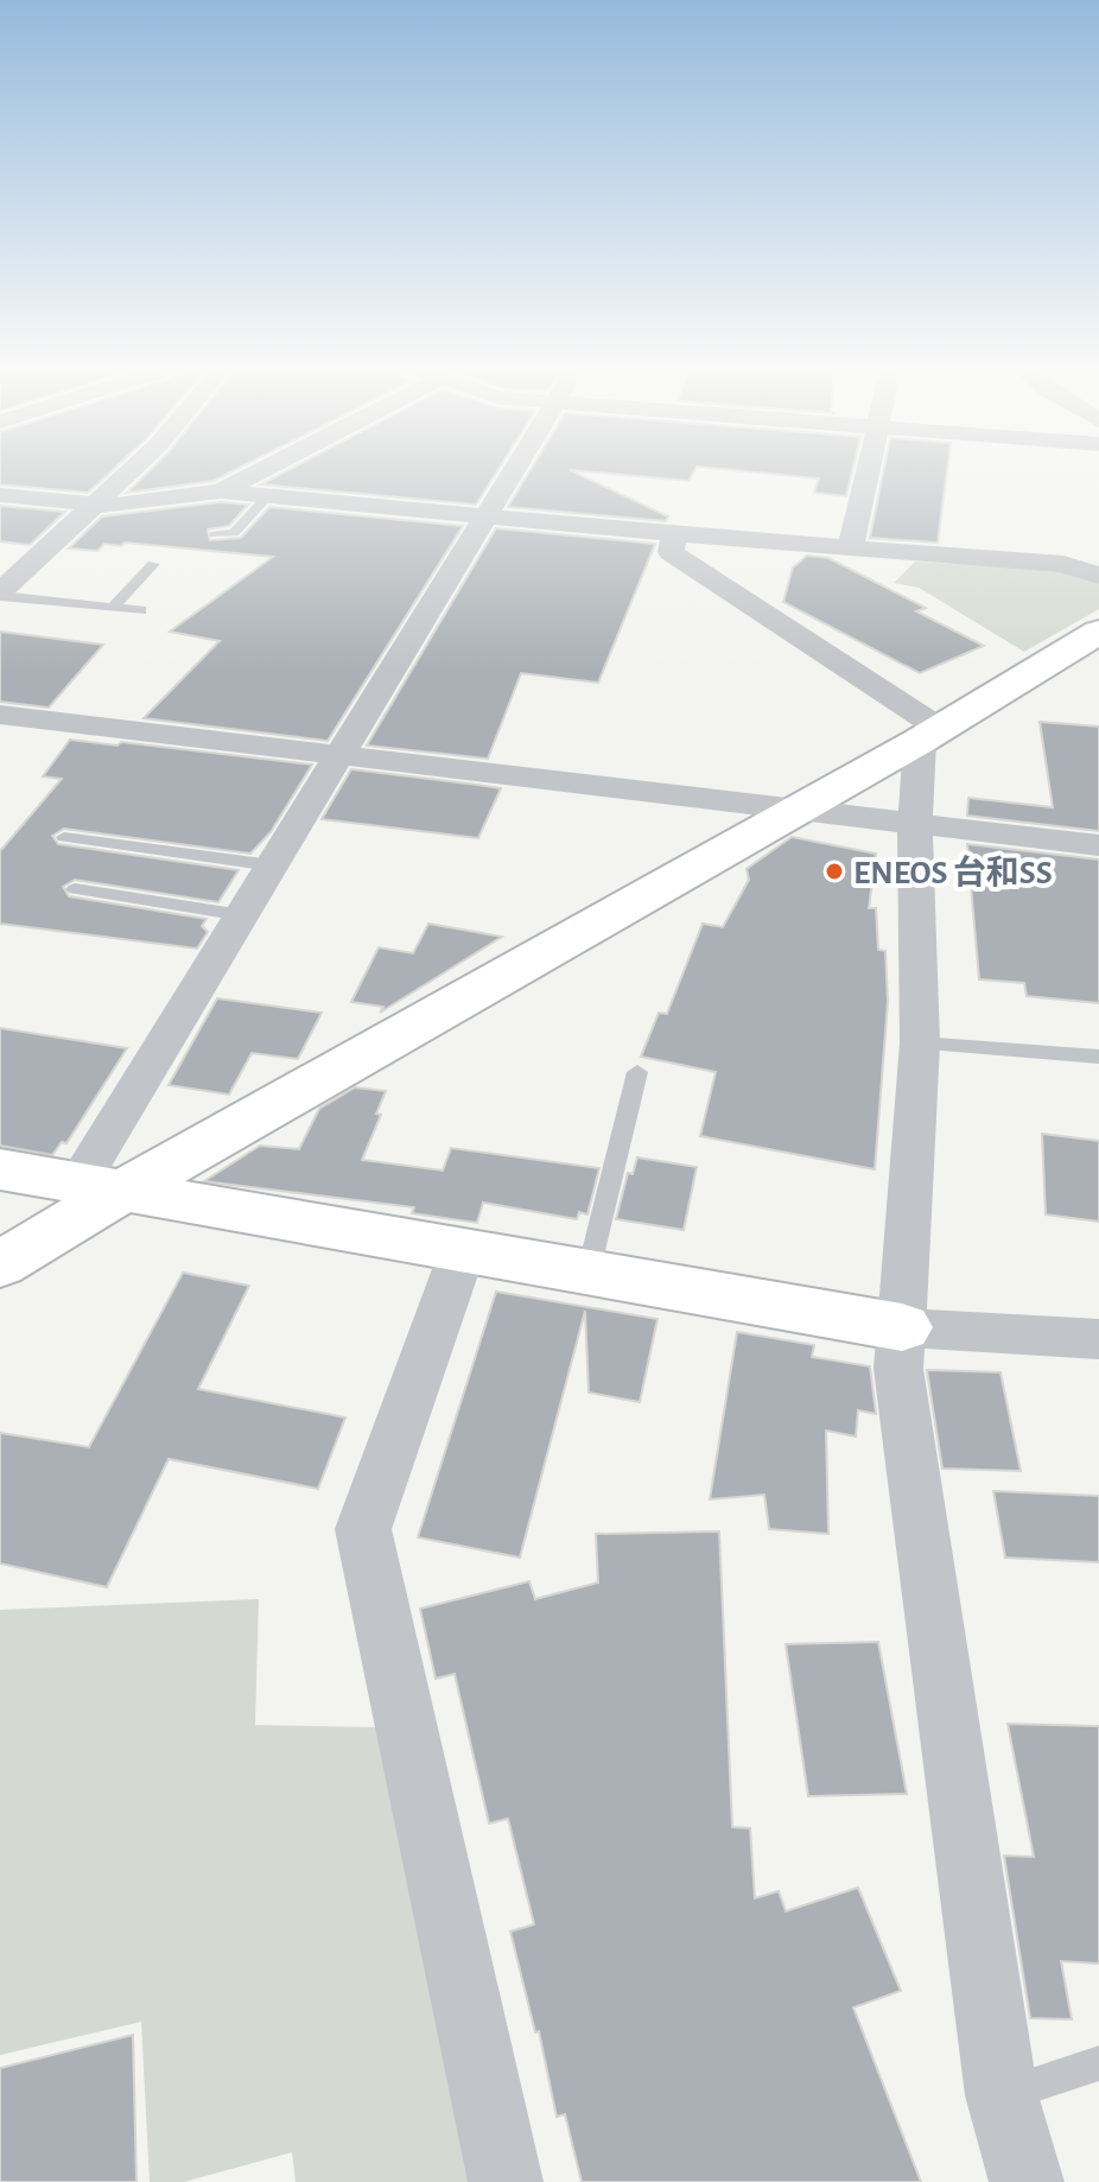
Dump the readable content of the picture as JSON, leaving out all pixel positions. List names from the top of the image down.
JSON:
{
  "places": ["ENEOS 台和SS"]
}
